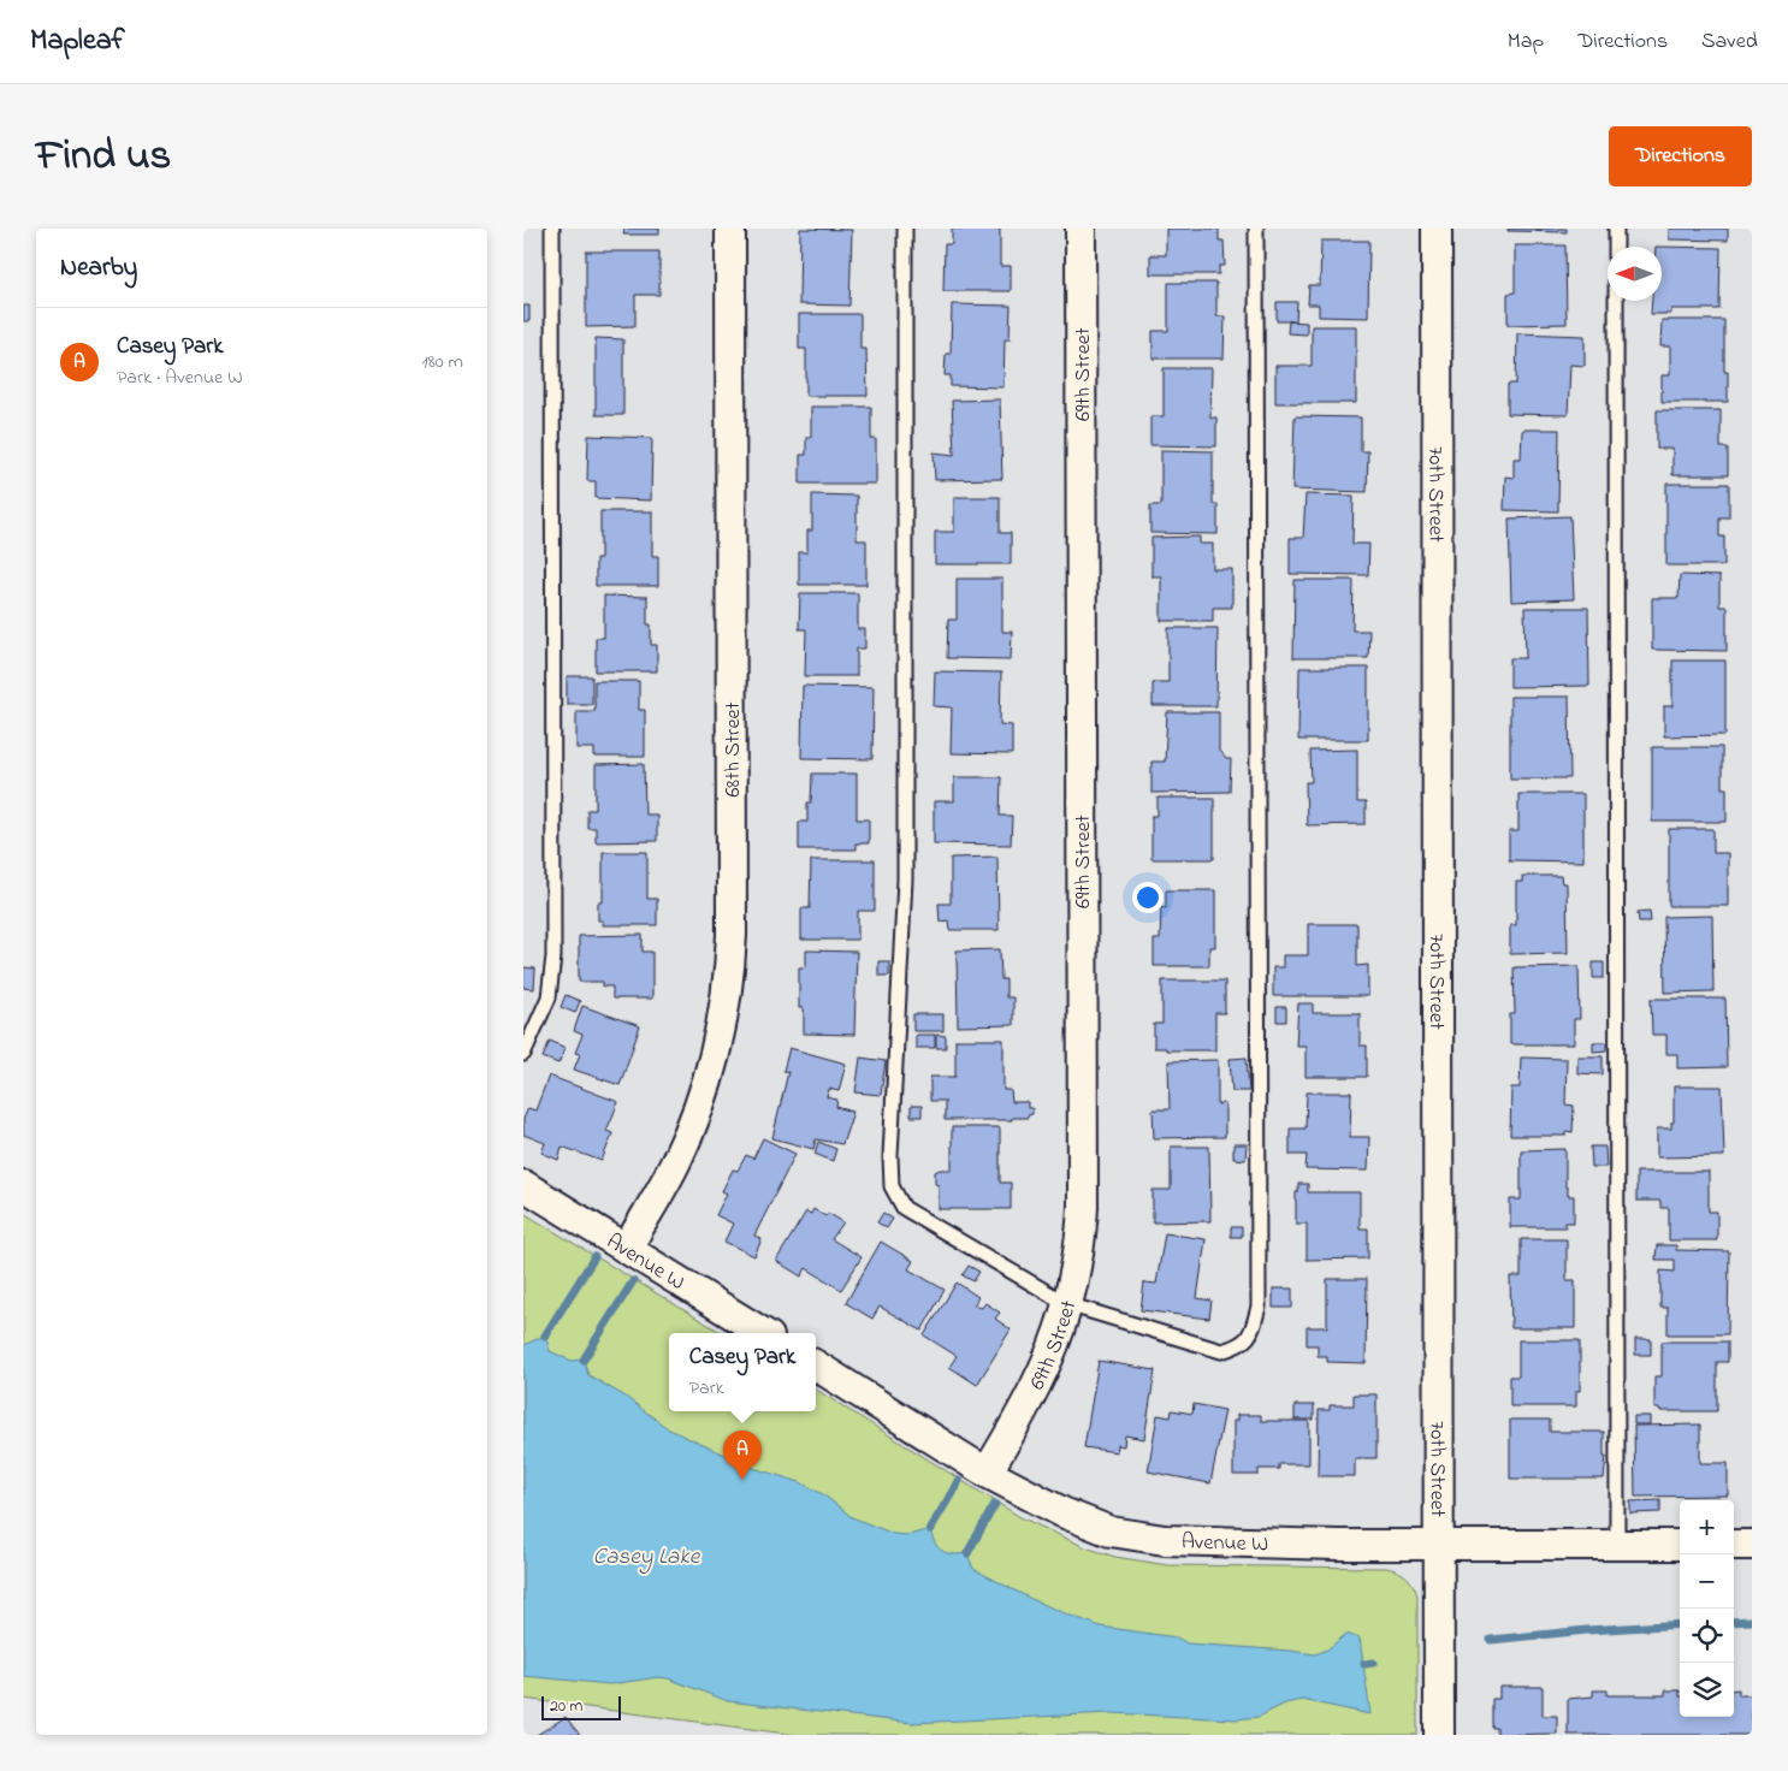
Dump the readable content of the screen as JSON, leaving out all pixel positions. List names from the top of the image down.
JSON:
{
  "streets": {
    "street": [
      "69th Street",
      "70th Street",
      "68th Street",
      "Avenue W"
    ]
  },
  "crossings": [
    ["69th Street", "Avenue W"],
    ["70th Street", "Avenue W"],
    ["68th Street", "Avenue W"]
  ],
  "water": ["Casey Lake"],
  "scale_bar": "20 m",
  "north": "left",
  "page": {
    "header": "Mapleaf",
    "nav": ["Map", "Directions", "Saved"],
    "title": "Find us",
    "buttons": "Directions",
    "heading": "Nearby",
    "list": [
      {
        "mark": "A",
        "name": "Casey Park",
        "note": "Park · Avenue W",
        "value": "180 m"
      }
    ],
    "popup": ["Casey Park", "Park"],
    "pins": "A",
    "map_buttons": ["+", "−"],
    "scale": "20 m"
  }
}
